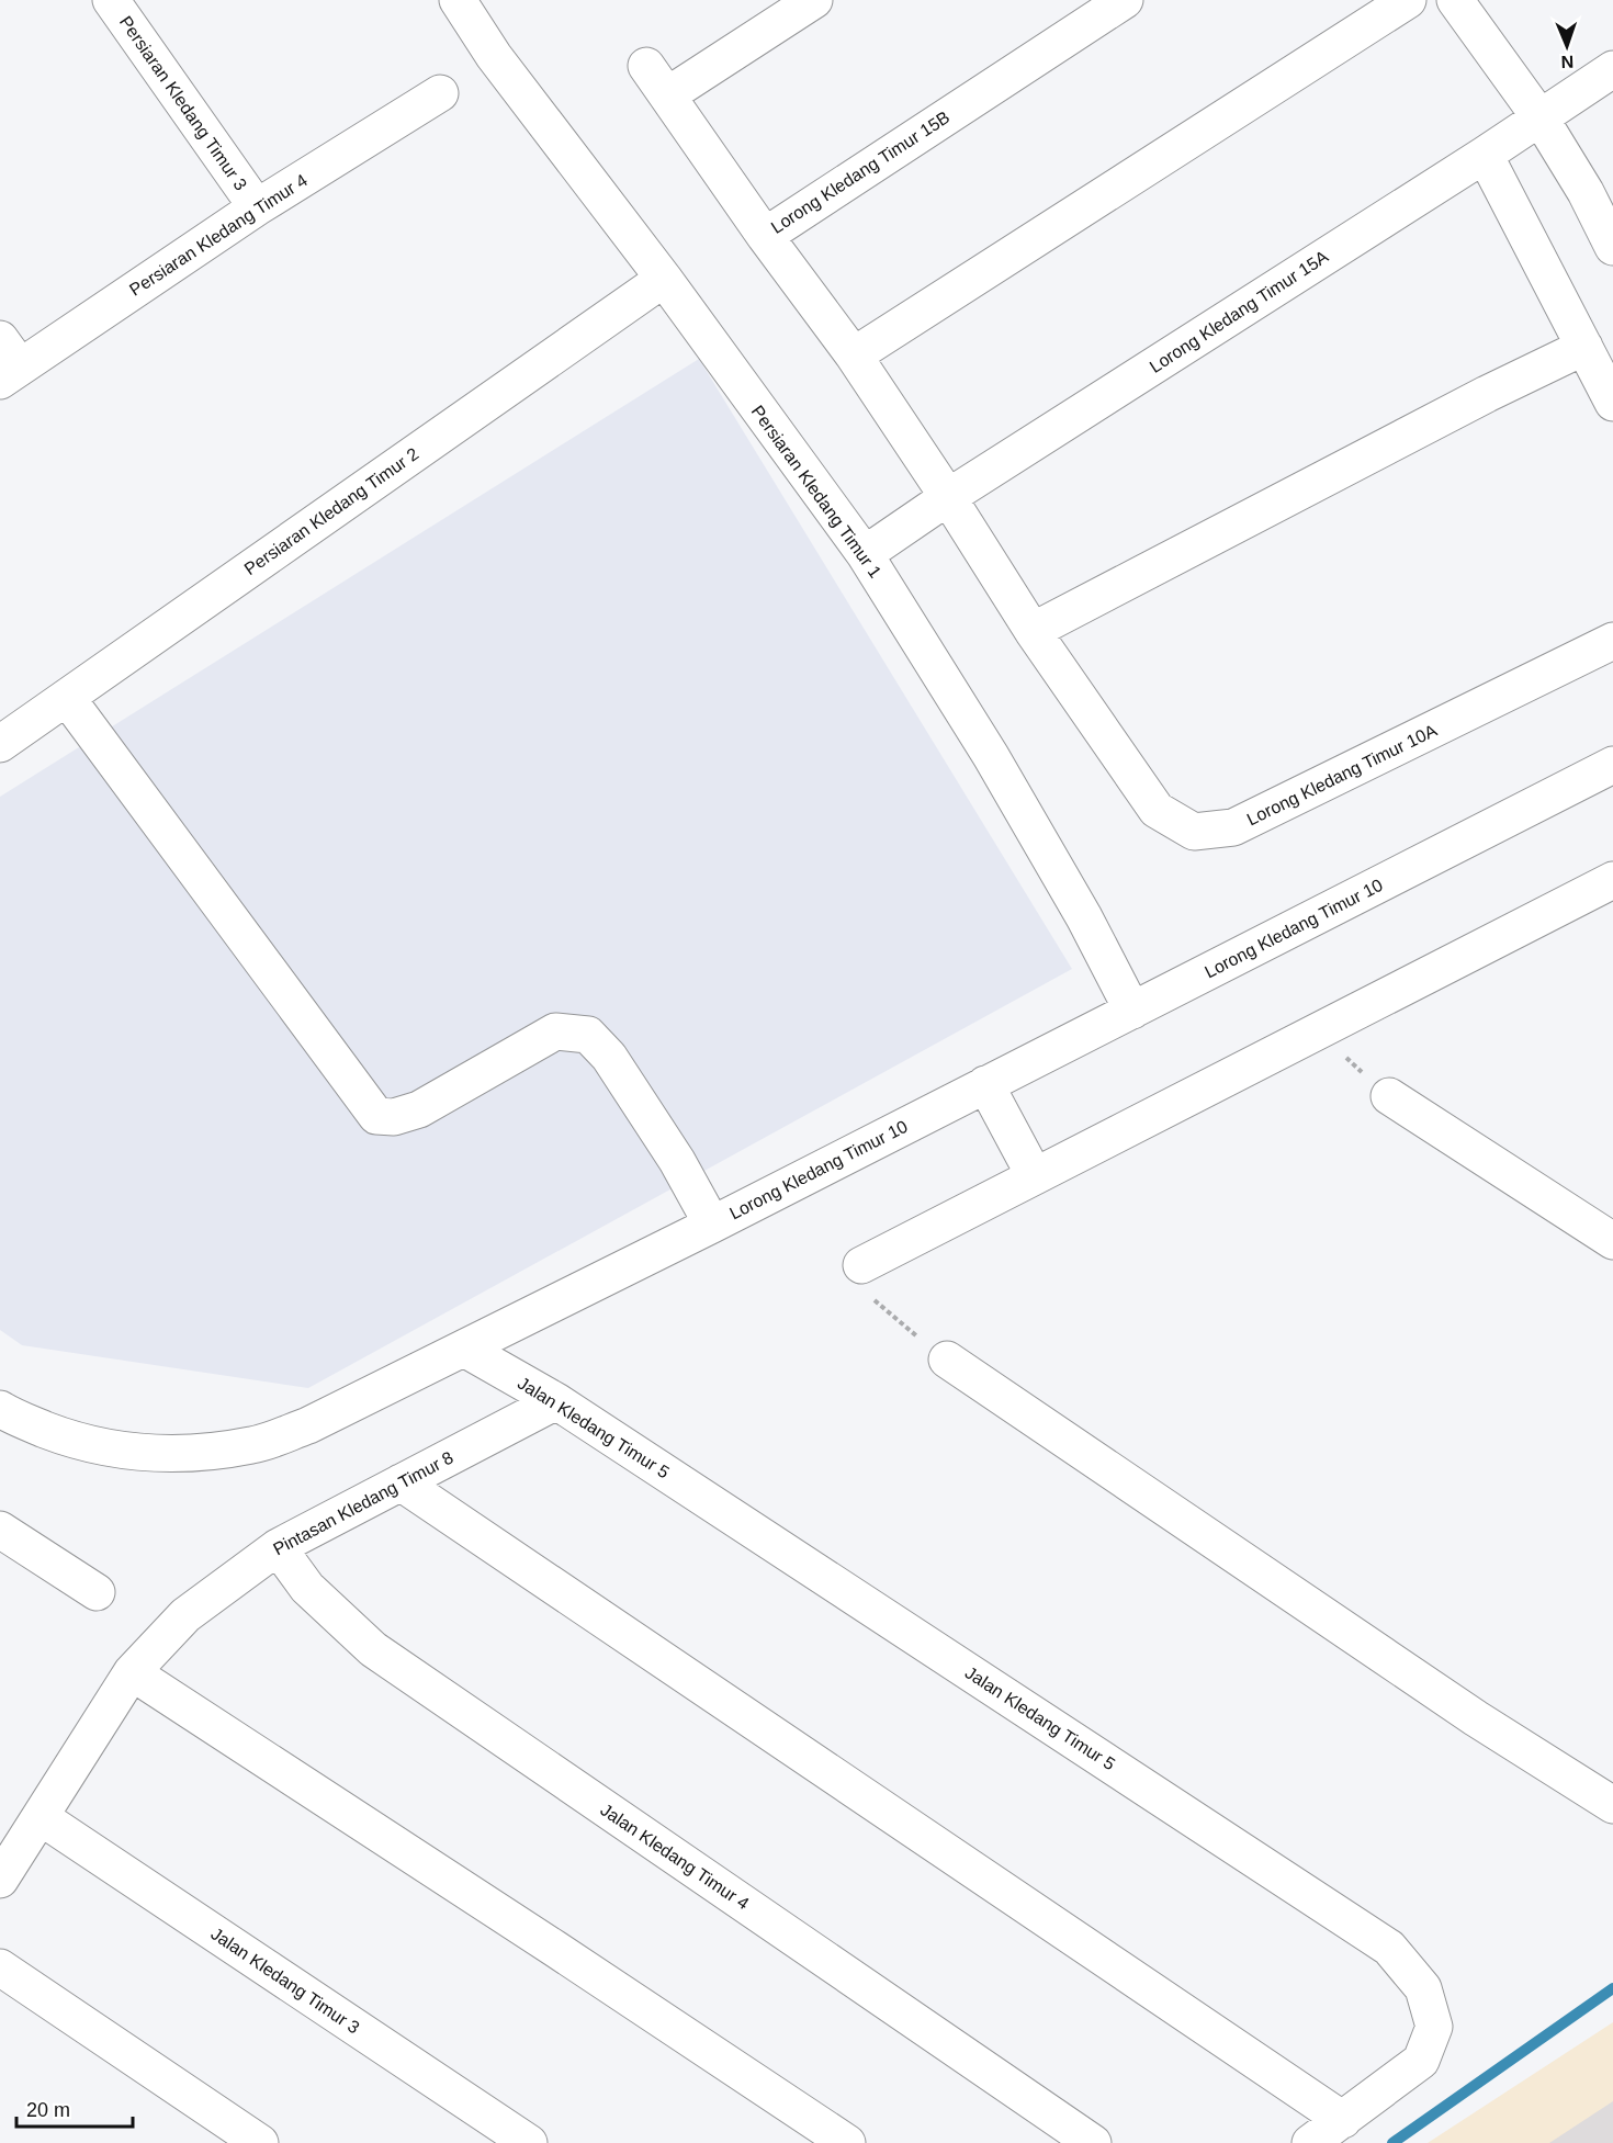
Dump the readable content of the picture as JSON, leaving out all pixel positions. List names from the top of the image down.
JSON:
{
  "streets": {
    "street": [
      "Persiaran Kledang Timur 3",
      "Lorong Kledang Timur 15B",
      "Persiaran Kledang Timur 4",
      "Lorong Kledang Timur 15A",
      "Persiaran Kledang Timur 1",
      "Persiaran Kledang Timur 2",
      "Lorong Kledang Timur 10A",
      "Lorong Kledang Timur 10",
      "Jalan Kledang Timur 5",
      "Pintasan Kledang Timur 8",
      "Jalan Kledang Timur 4",
      "Jalan Kledang Timur 3"
    ]
  },
  "crossings": [
    ["Persiaran Kledang Timur 3", "Persiaran Kledang Timur 4"],
    ["Lorong Kledang Timur 15B", "Lorong Kledang Timur 15A"],
    ["Lorong Kledang Timur 15B", "Lorong Kledang Timur 10A"],
    ["Lorong Kledang Timur 15A", "Persiaran Kledang Timur 1"],
    ["Lorong Kledang Timur 15A", "Lorong Kledang Timur 10A"],
    ["Persiaran Kledang Timur 1", "Persiaran Kledang Timur 2"],
    ["Persiaran Kledang Timur 1", "Lorong Kledang Timur 10"],
    ["Lorong Kledang Timur 10", "Jalan Kledang Timur 5"],
    ["Jalan Kledang Timur 5", "Pintasan Kledang Timur 8"],
    ["Pintasan Kledang Timur 8", "Jalan Kledang Timur 4"],
    ["Pintasan Kledang Timur 8", "Jalan Kledang Timur 3"]
  ],
  "scale_bar": "20 m",
  "north": "bottom"
}
